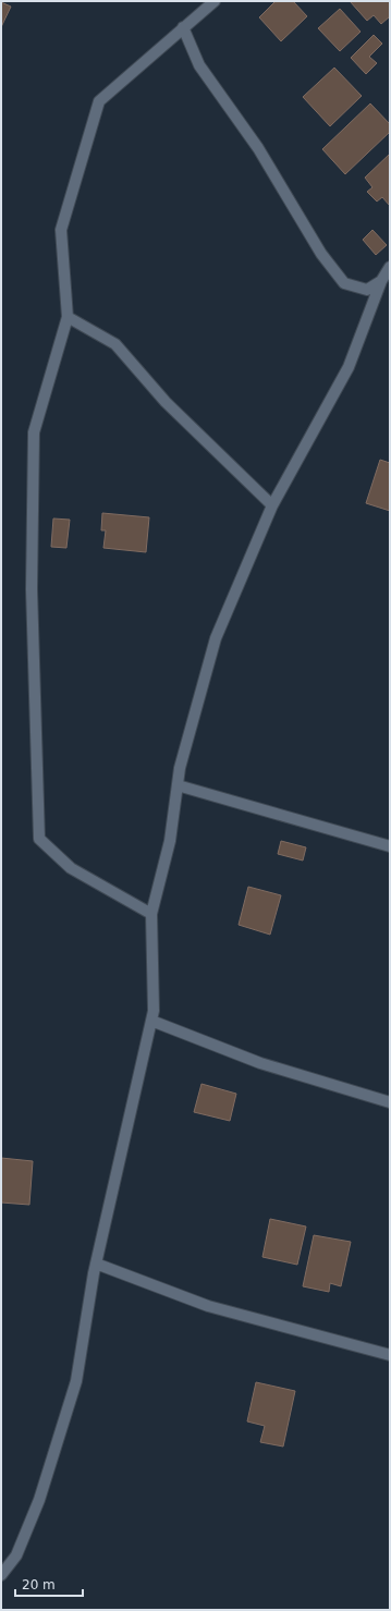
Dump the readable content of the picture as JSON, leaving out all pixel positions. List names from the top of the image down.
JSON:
{
  "scale_bar": "20 m"
}
